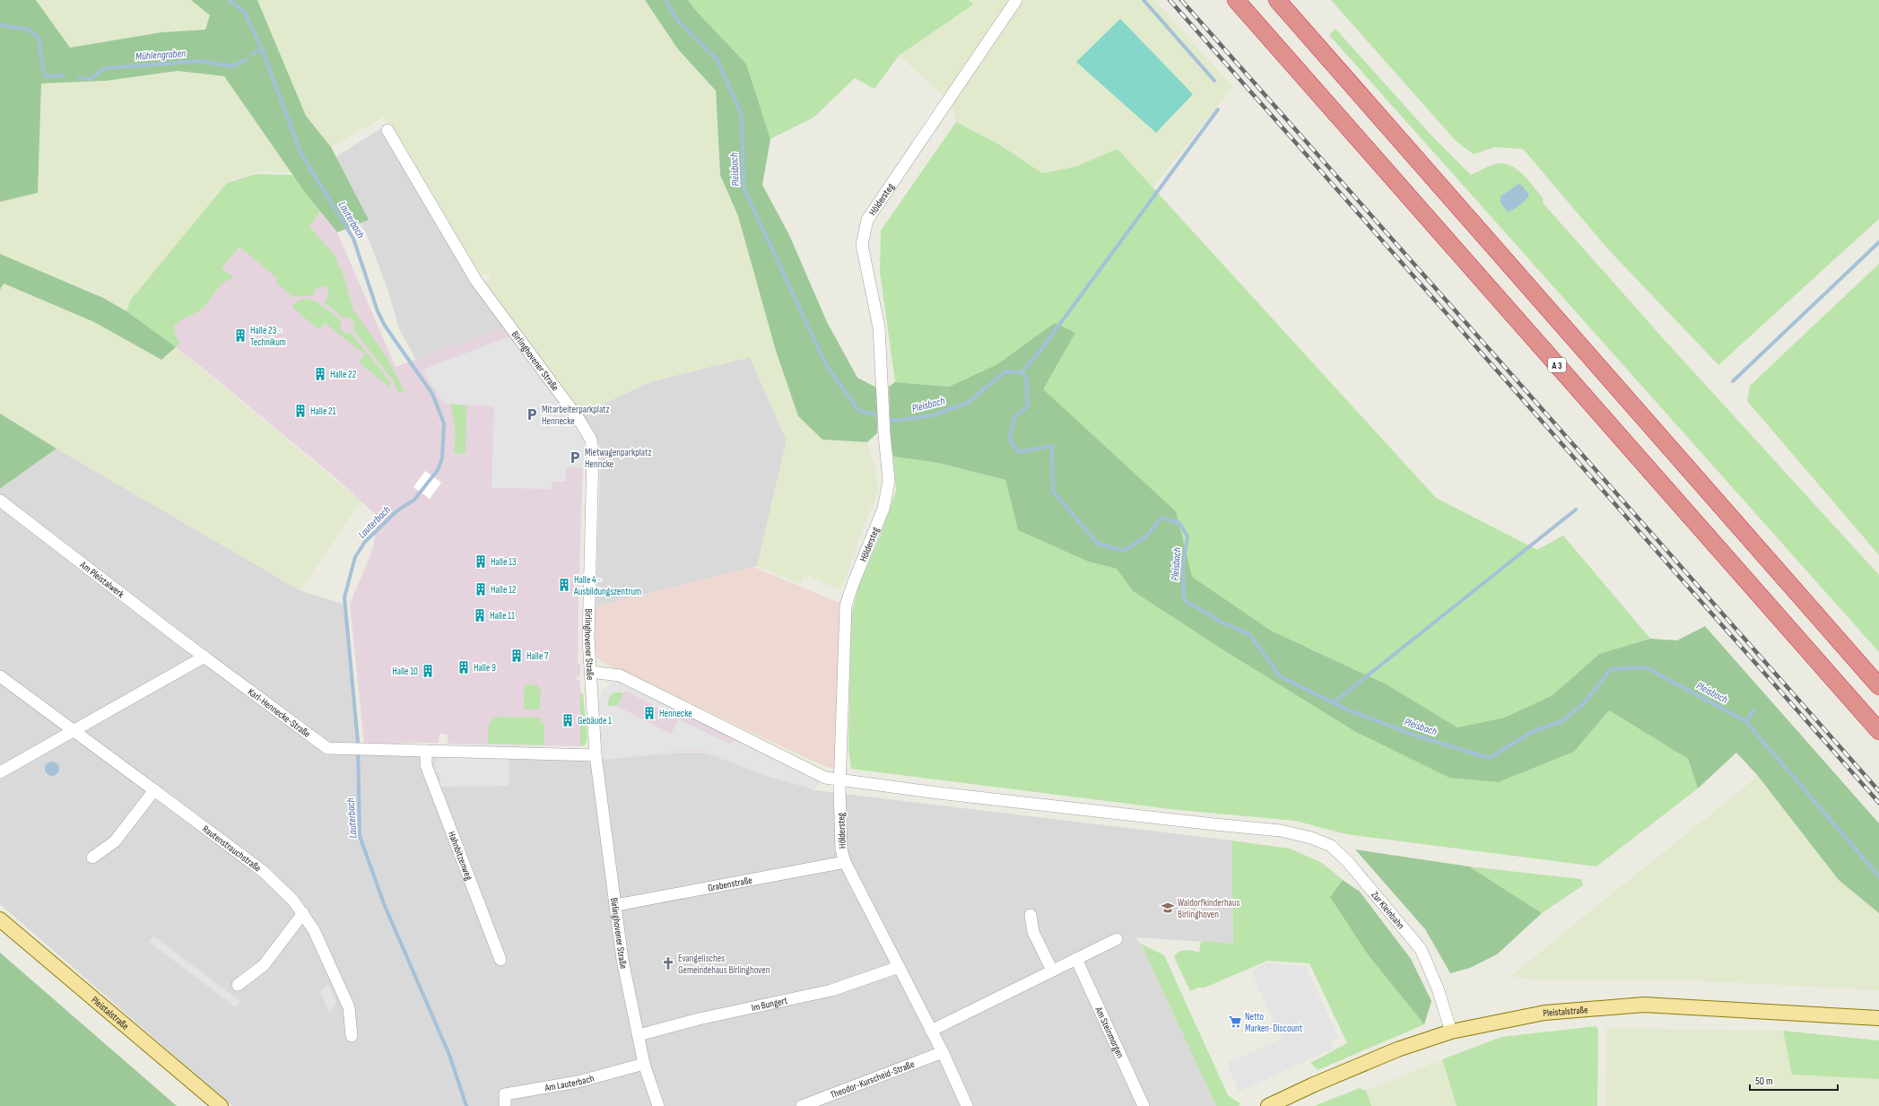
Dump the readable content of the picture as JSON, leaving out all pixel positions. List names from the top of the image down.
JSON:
{
  "streets": {
    "highway": ["A 3"],
    "main road": ["Pleistalstraße"],
    "street": [
      "Höldersteg",
      "Birlinghovener Straße",
      "Am Pleistalwerk",
      "Karl-Hennecke-Straße",
      "Rautenstrauchstraße",
      "Hahnbitzenweg",
      "Grabenstraße",
      "Zur Kleinbahn",
      "Im Bungert",
      "Am Steinmorgen",
      "Theodor-Kurscheid-Straße",
      "Am Lauterbach"
    ]
  },
  "crossings": [
    ["Höldersteg", "Grabenstraße"],
    ["Höldersteg", "Zur Kleinbahn"],
    ["Höldersteg", "Im Bungert"],
    ["Höldersteg", "Theodor-Kurscheid-Straße"],
    ["Birlinghovener Straße", "Karl-Hennecke-Straße"],
    ["Birlinghovener Straße", "Grabenstraße"],
    ["Birlinghovener Straße", "Zur Kleinbahn"],
    ["Birlinghovener Straße", "Im Bungert"],
    ["Birlinghovener Straße", "Am Lauterbach"],
    ["Am Pleistalwerk", "Karl-Hennecke-Straße"],
    ["Karl-Hennecke-Straße", "Hahnbitzenweg"],
    ["Zur Kleinbahn", "Pleistalstraße"]
  ],
  "water": ["Mühlengraben", "Pleisbach", "Lauterbach"],
  "places": {
    "building": [
      "Halle 23 - Technikum",
      "Halle 22",
      "Halle 21",
      "Halle 13",
      "Halle 4 - Ausbildungszentrum",
      "Halle 12",
      "Halle 11",
      "Halle 7",
      "Halle 9",
      "Halle 10",
      "Hennecke",
      "Gebäude 1"
    ],
    "parking": ["Mitarbeiterparkplatz Hennecke", "Mietwagenparkplatz Henncke"],
    "school or university": ["Waldorfkinderhaus Birlinghoven"],
    "church": ["Evangelisches Gemeindehaus Birlinghoven"],
    "supermarket": ["Netto Marken-Discount"]
  },
  "scale_bar": "50 m"
}
